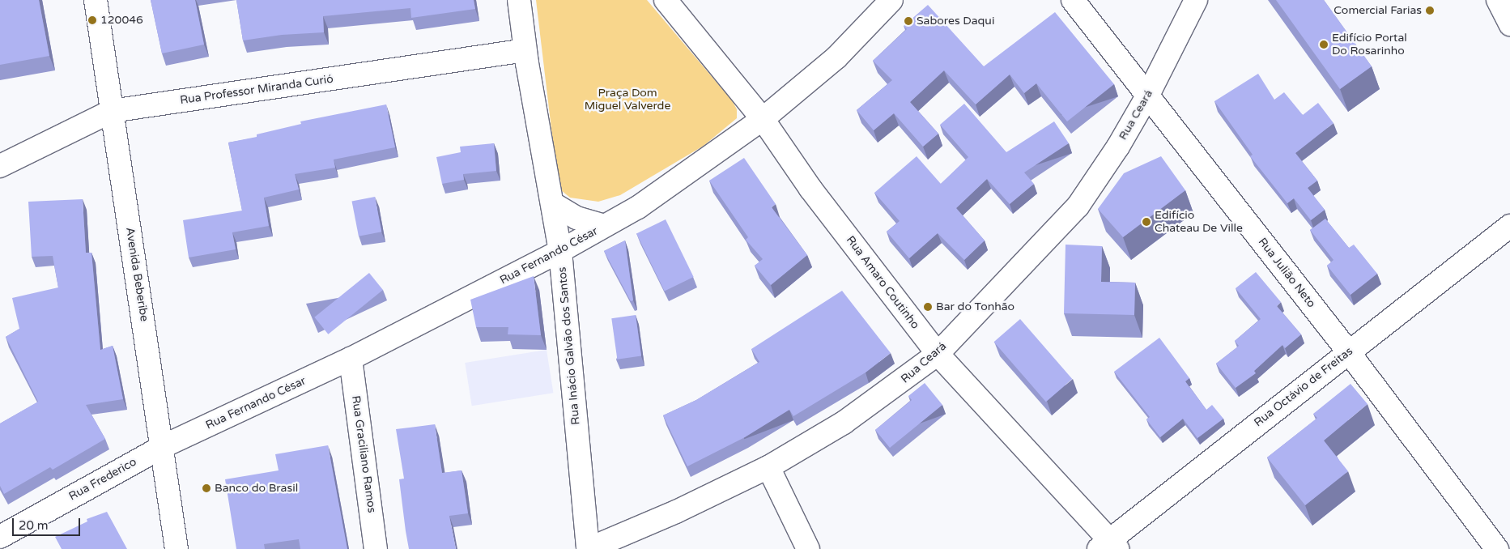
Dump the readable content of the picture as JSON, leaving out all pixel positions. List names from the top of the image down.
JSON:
{
  "streets": {
    "street": [
      "Rua Professor Miranda Curió",
      "Rua Ceará",
      "Rua Fernando César",
      "Rua Julião Neto",
      "Avenida Beberibe",
      "Rua Amaro Coutinho",
      "Rua Inácio Galvão dos Santos",
      "Rua Octávio de Freitas",
      "Rua Graciliano Ramos",
      "Rua Frederico"
    ]
  },
  "crossings": [
    ["Rua Professor Miranda Curió", "Avenida Beberibe"],
    ["Rua Professor Miranda Curió", "Rua Inácio Galvão dos Santos"],
    ["Rua Ceará", "Rua Julião Neto"],
    ["Rua Ceará", "Rua Amaro Coutinho"],
    ["Rua Ceará", "Rua Inácio Galvão dos Santos"],
    ["Rua Fernando César", "Avenida Beberibe"],
    ["Rua Fernando César", "Rua Amaro Coutinho"],
    ["Rua Fernando César", "Rua Inácio Galvão dos Santos"],
    ["Rua Fernando César", "Rua Graciliano Ramos"],
    ["Rua Fernando César", "Rua Frederico"],
    ["Rua Julião Neto", "Rua Octávio de Freitas"],
    ["Avenida Beberibe", "Rua Frederico"],
    ["Rua Amaro Coutinho", "Rua Octávio de Freitas"]
  ],
  "parks": ["Praça Dom Miguel Valverde"],
  "places": [
    "Comercial Farias",
    "120046",
    "Sabores Daqui",
    "Edifício Portal Do Rosarinho",
    "Edifício Chateau De Ville",
    "Bar do Tonhão",
    "Banco do Brasil"
  ],
  "scale_bar": "20 m"
}
